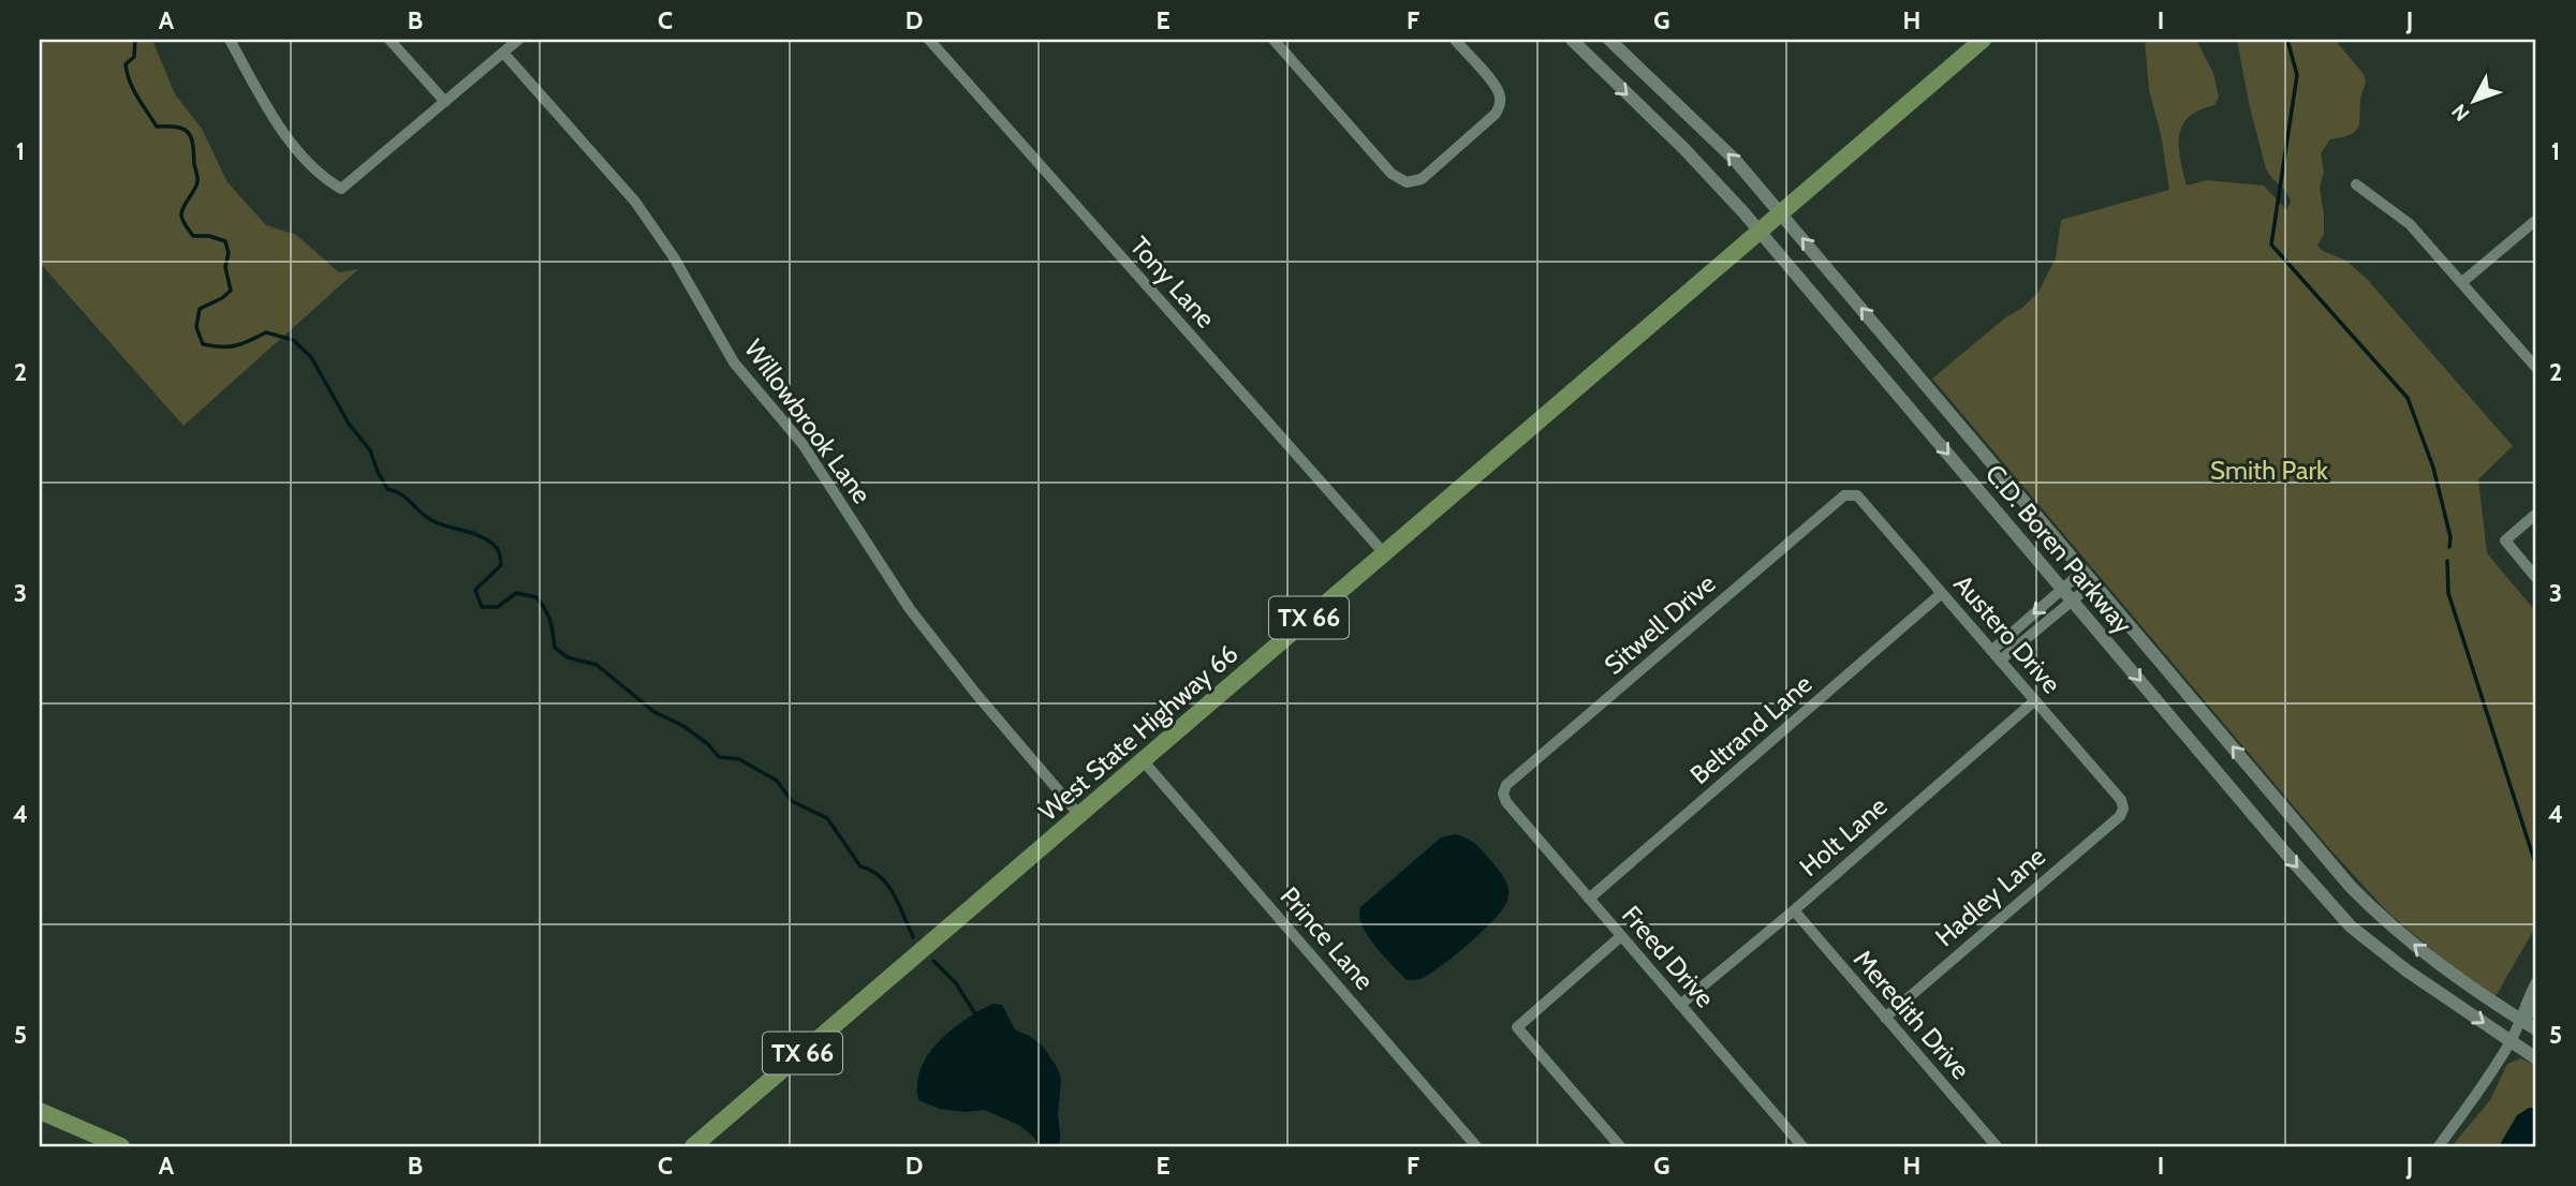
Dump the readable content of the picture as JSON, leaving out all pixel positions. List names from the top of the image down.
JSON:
{
  "streets": {
    "main road": ["TX 66", "West State Highway 66"],
    "street": [
      "Tony Lane",
      "Willowbrook Lane",
      "C.D. Boren Parkway",
      "Sitwell Drive",
      "Austero Drive",
      "Beltrand Lane",
      "Holt Lane",
      "Hadley Lane",
      "Prince Lane",
      "Freed Drive",
      "Meredith Drive"
    ]
  },
  "crossings": [
    ["Tony Lane", "West State Highway 66"],
    ["Willowbrook Lane", "West State Highway 66"],
    ["C.D. Boren Parkway", "TX 66"],
    ["C.D. Boren Parkway", "West State Highway 66"],
    ["TX 66", "West State Highway 66"],
    ["Sitwell Drive", "Austero Drive"],
    ["Sitwell Drive", "Freed Drive"],
    ["Austero Drive", "Beltrand Lane"],
    ["Austero Drive", "Holt Lane"],
    ["Austero Drive", "Hadley Lane"],
    ["Beltrand Lane", "Freed Drive"],
    ["West State Highway 66", "Prince Lane"],
    ["Holt Lane", "Freed Drive"],
    ["Holt Lane", "Meredith Drive"],
    ["Hadley Lane", "Meredith Drive"]
  ],
  "parks": ["Smith Park"],
  "north": "bottom left",
  "grid": {
    "columns": [
      "A",
      "B",
      "C",
      "D",
      "E",
      "F",
      "G",
      "H",
      "I",
      "J"
    ],
    "rows": [
      "1",
      "2",
      "3",
      "4",
      "5"
    ]
  }
}
